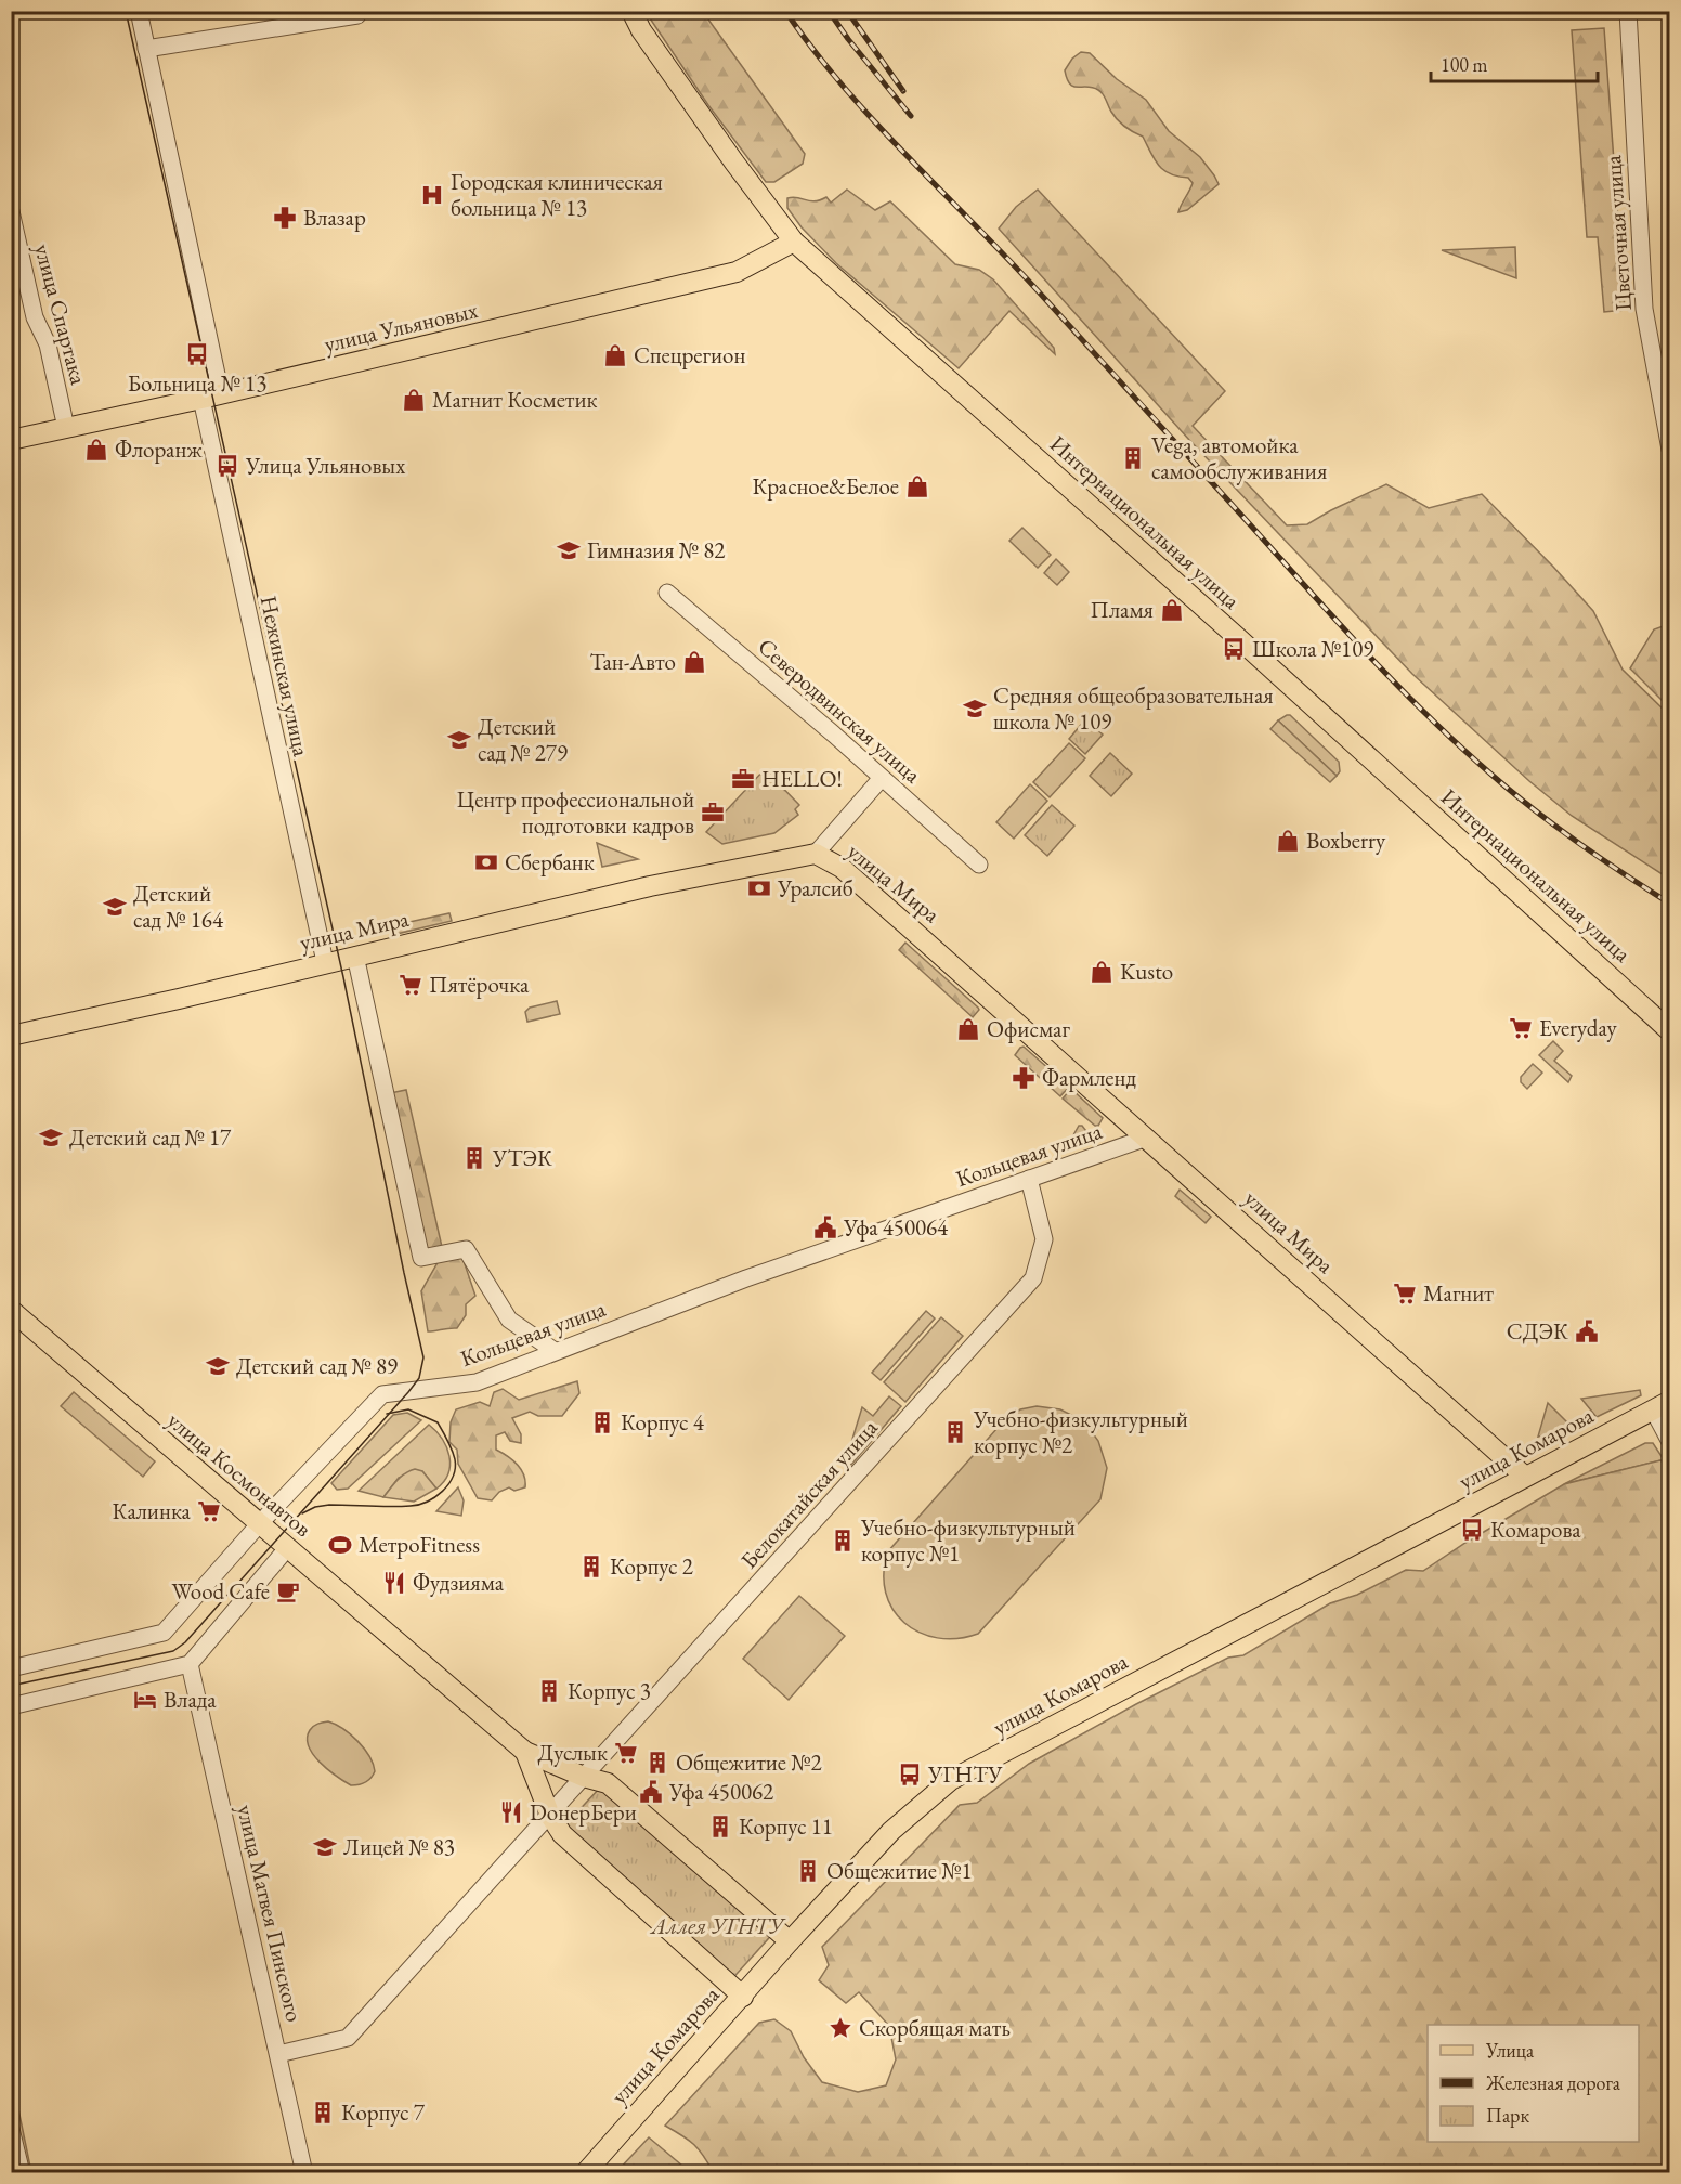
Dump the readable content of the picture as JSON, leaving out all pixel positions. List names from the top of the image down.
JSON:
{
  "streets": {
    "main road": [
      "улица Ульяновых",
      "Интернациональная улица",
      "улица Мира",
      "улица Комарова",
      "улица Космонавтов"
    ],
    "street": [
      "Цветочная улица",
      "улица Спартака",
      "Нежинская улица",
      "Северодвинская улица",
      "Кольцевая улица",
      "Белокатайская улица",
      "улица Матвея Пинского"
    ]
  },
  "crossings": [
    ["улица Спартака", "улица Ульяновых"],
    ["улица Ульяновых", "Интернациональная улица"],
    ["улица Ульяновых", "Нежинская улица"],
    ["Нежинская улица", "улица Мира"],
    ["улица Мира", "Кольцевая улица"],
    ["улица Мира", "улица Комарова"],
    ["Кольцевая улица", "улица Космонавтов"],
    ["Кольцевая улица", "Белокатайская улица"],
    ["улица Комарова", "улица Космонавтов"],
    ["улица Космонавтов", "Белокатайская улица"],
    ["Белокатайская улица", "улица Матвея Пинского"]
  ],
  "parks": ["Аллея УГНТУ"],
  "places": {
    "hospital": ["Городская клиническая больница № 13"],
    "pharmacy": ["Влазар", "Фармленд"],
    "bus stop": [
      "Больница № 13",
      "Улица Ульяновых",
      "Школа №109",
      "Комарова",
      "УГНТУ"
    ],
    "shop": [
      "Спецрегион",
      "Магнит Косметик",
      "Флоранж",
      "Красное&Белое",
      "Пламя",
      "Тан-Авто",
      "Boxberry",
      "Kusto",
      "Офисмаг"
    ],
    "building": [
      "Vega, автомойка самообслуживания",
      "УТЭК",
      "Корпус 4",
      "Учебно-физкультурный корпус №2",
      "Учебно-физкультурный корпус №1",
      "Корпус 2",
      "Корпус 3",
      "Общежитие №2",
      "Корпус 11",
      "Общежитие №1",
      "Корпус 7"
    ],
    "school or university": [
      "Гимназия № 82",
      "Средняя общеобразовательная школа № 109",
      "Детский сад № 279",
      "Детский сад № 164",
      "Детский сад № 17",
      "Детский сад № 89",
      "Лицей № 83"
    ],
    "office": ["HELLO!", "Центр профессиональной подготовки кадров"],
    "bank": ["Сбербанк", "Уралсиб"],
    "supermarket": [
      "Пятёрочка",
      "Everyday",
      "Магнит",
      "Калинка",
      "Дуслык"
    ],
    "public building": ["Уфа 450064", "СДЭК", "Уфа 450062"],
    "sports": ["МетроFitness"],
    "restaurant": ["Фудзияма", "DонерБери"],
    "cafe": ["Wood Cafe"],
    "hotel": ["Влада"],
    "place": ["Скорбящая мать"]
  },
  "legend": ["Улица", "Железная дорога", "Парк"],
  "scale_bar": "100 m"
}
